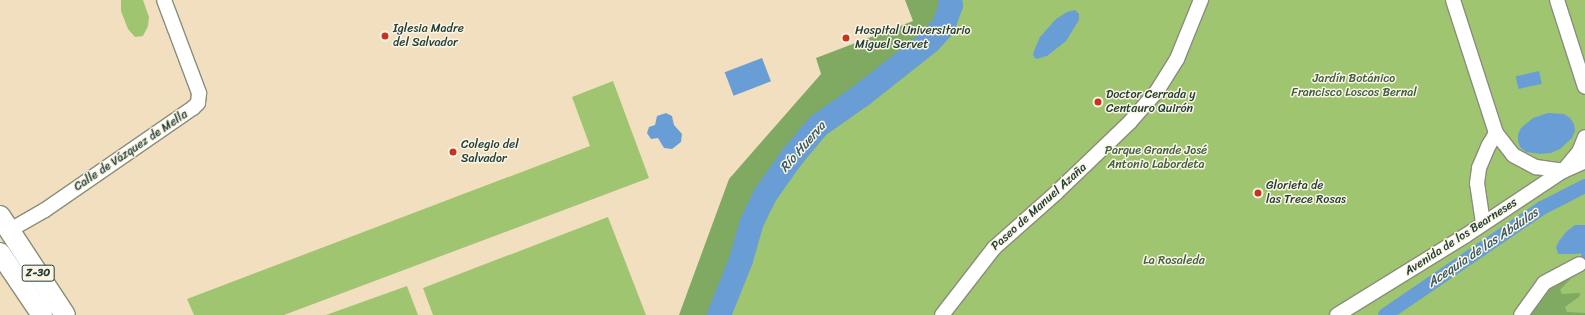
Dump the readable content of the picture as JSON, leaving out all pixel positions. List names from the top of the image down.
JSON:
{
  "streets": {
    "highway": ["Z-30"],
    "street": ["Calle de Vázquez de Mella", "Paseo de Manuel Azaña", "Avenida de los Bearneses"]
  },
  "crossings": [
    ["Calle de Vázquez de Mella", "Z-30"]
  ],
  "water": ["Río Huerva", "Acequia de las Abdulas"],
  "parks": ["Jardín Botánico Francisco Loscos Bernal", "Parque Grande José Antonio Labordeta", "La Rosaleda"],
  "places": [
    "Iglesia Madre del Salvador",
    "Hospital Universitario Miguel Servet",
    "Doctor Cerrada y Centauro Quirón",
    "Colegio del Salvador",
    "Glorieta de las Trece Rosas"
  ]
}
